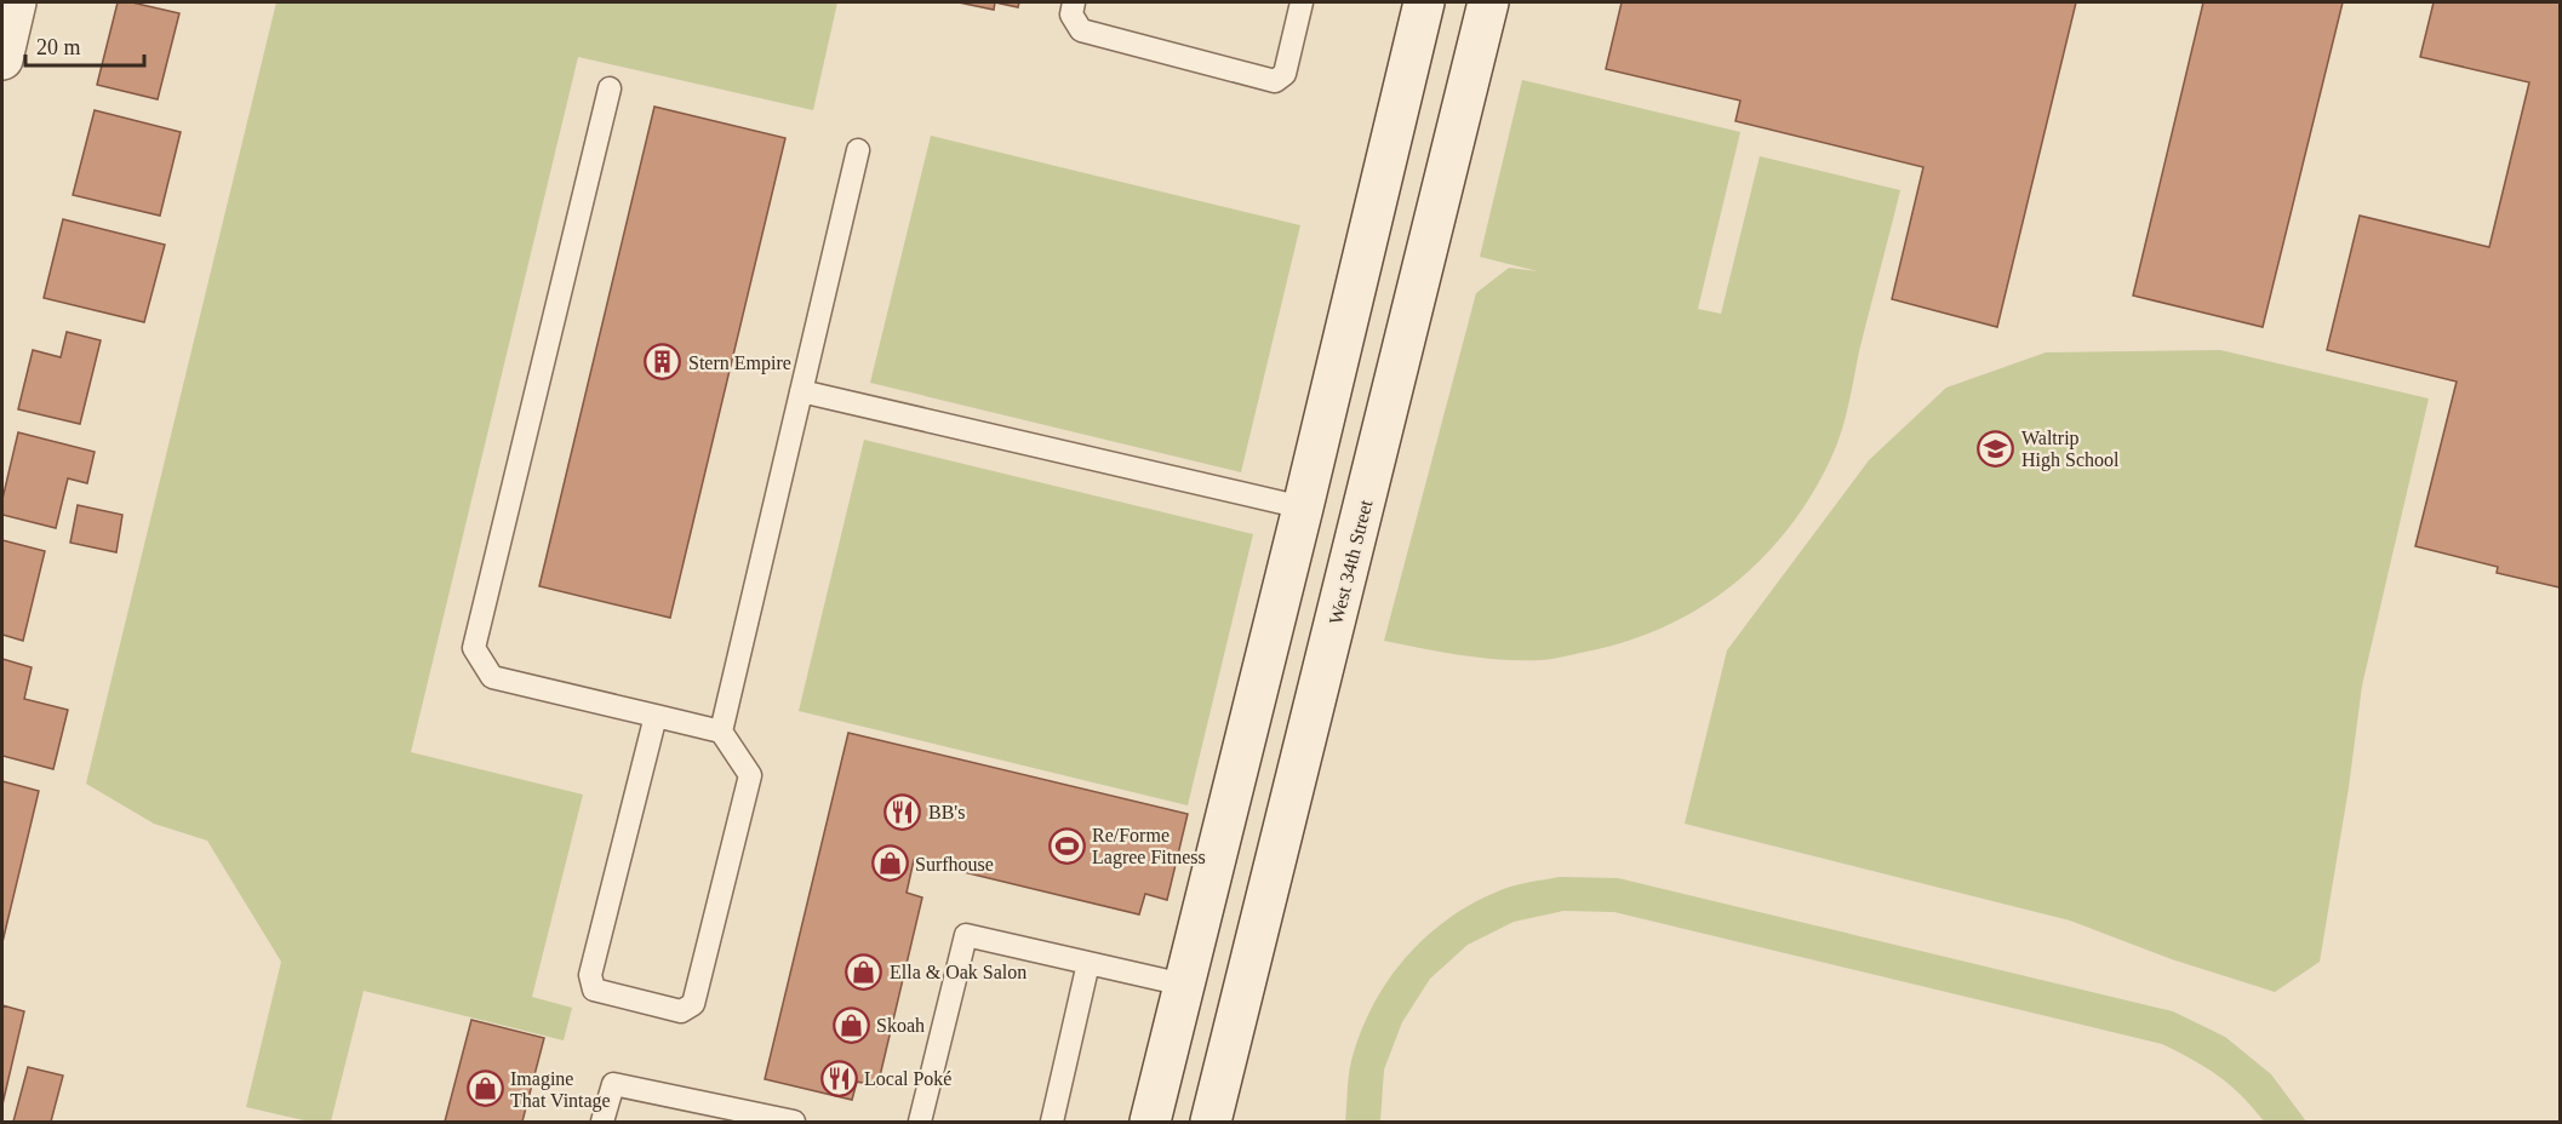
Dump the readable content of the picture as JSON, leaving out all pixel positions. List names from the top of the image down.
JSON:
{
  "streets": {
    "main road": ["West 34th Street"]
  },
  "places": {
    "building": ["Stern Empire"],
    "school or university": ["Waltrip High School"],
    "restaurant": ["BB's", "Local Poké"],
    "sports": ["Re/Forme Lagree Fitness"],
    "shop": [
      "Surfhouse",
      "Ella & Oak Salon",
      "Skoah",
      "Imagine That Vintage"
    ]
  },
  "scale_bar": "20 m"
}
